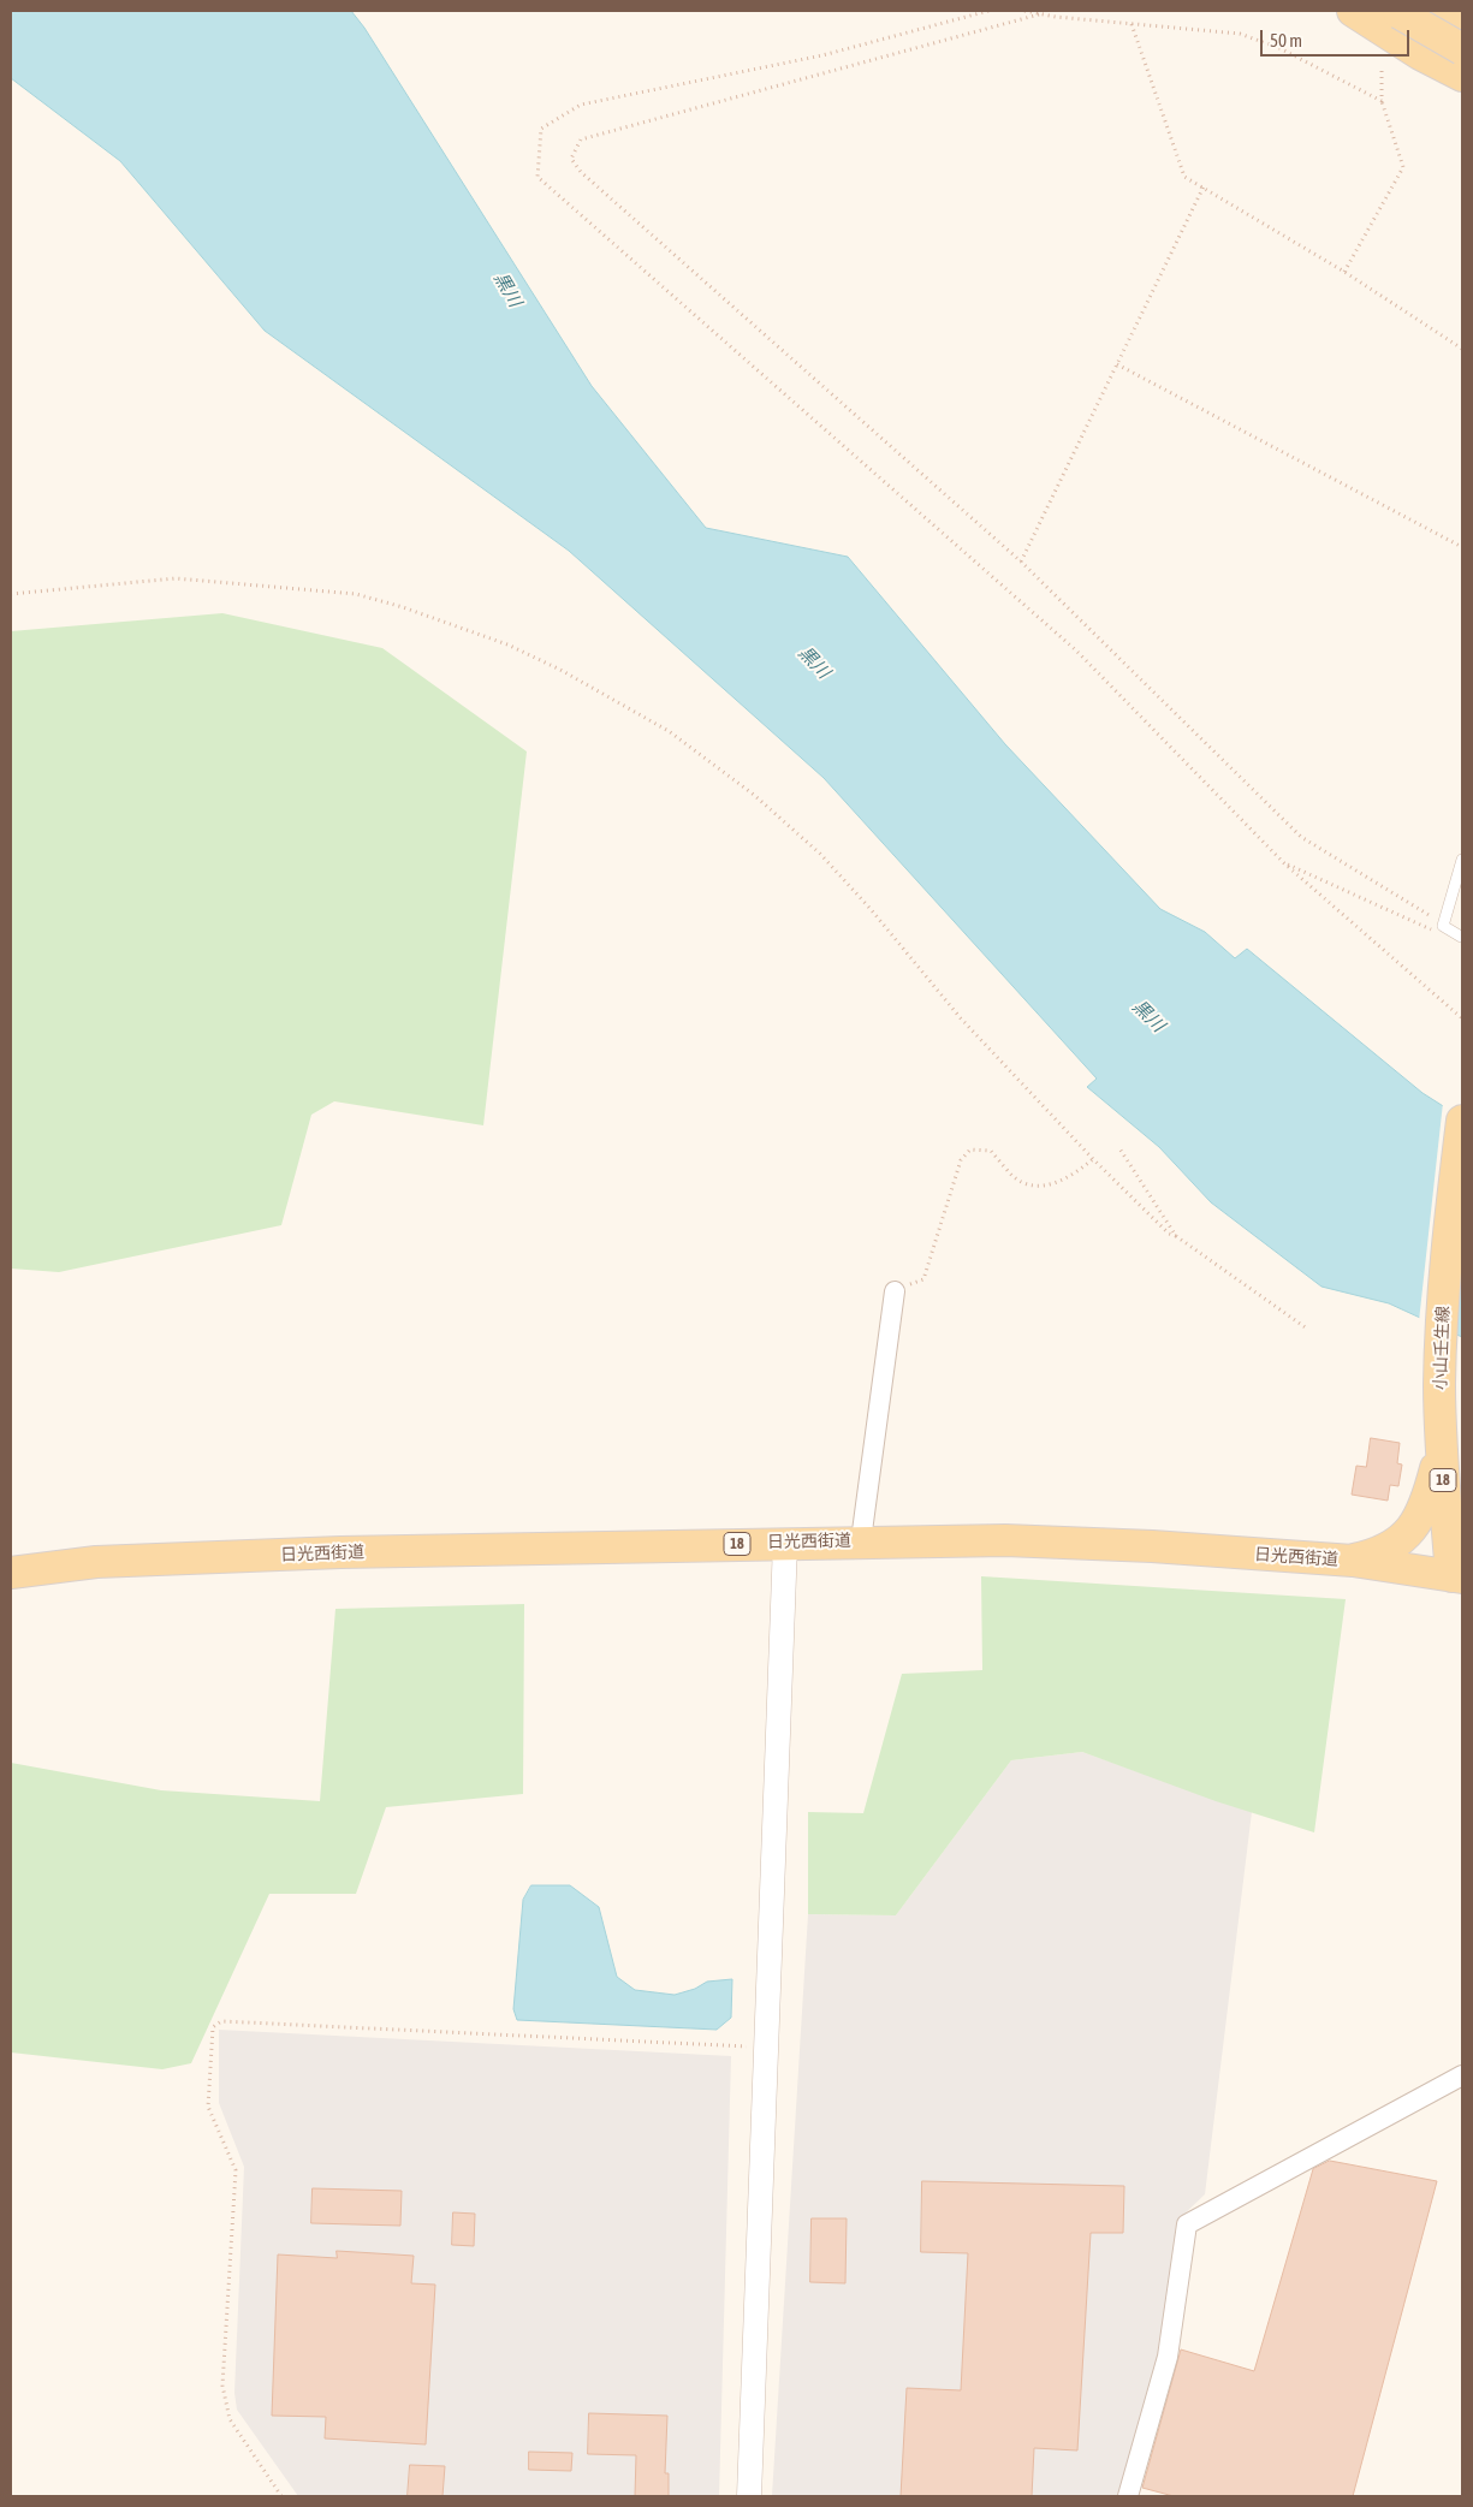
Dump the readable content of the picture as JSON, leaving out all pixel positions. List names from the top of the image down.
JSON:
{
  "streets": {
    "main road": ["小山壬生線", "18", "日光西街道"]
  },
  "crossings": [
    ["小山壬生線", "日光西街道"]
  ],
  "water": ["黒川"],
  "scale_bar": "50 m"
}
